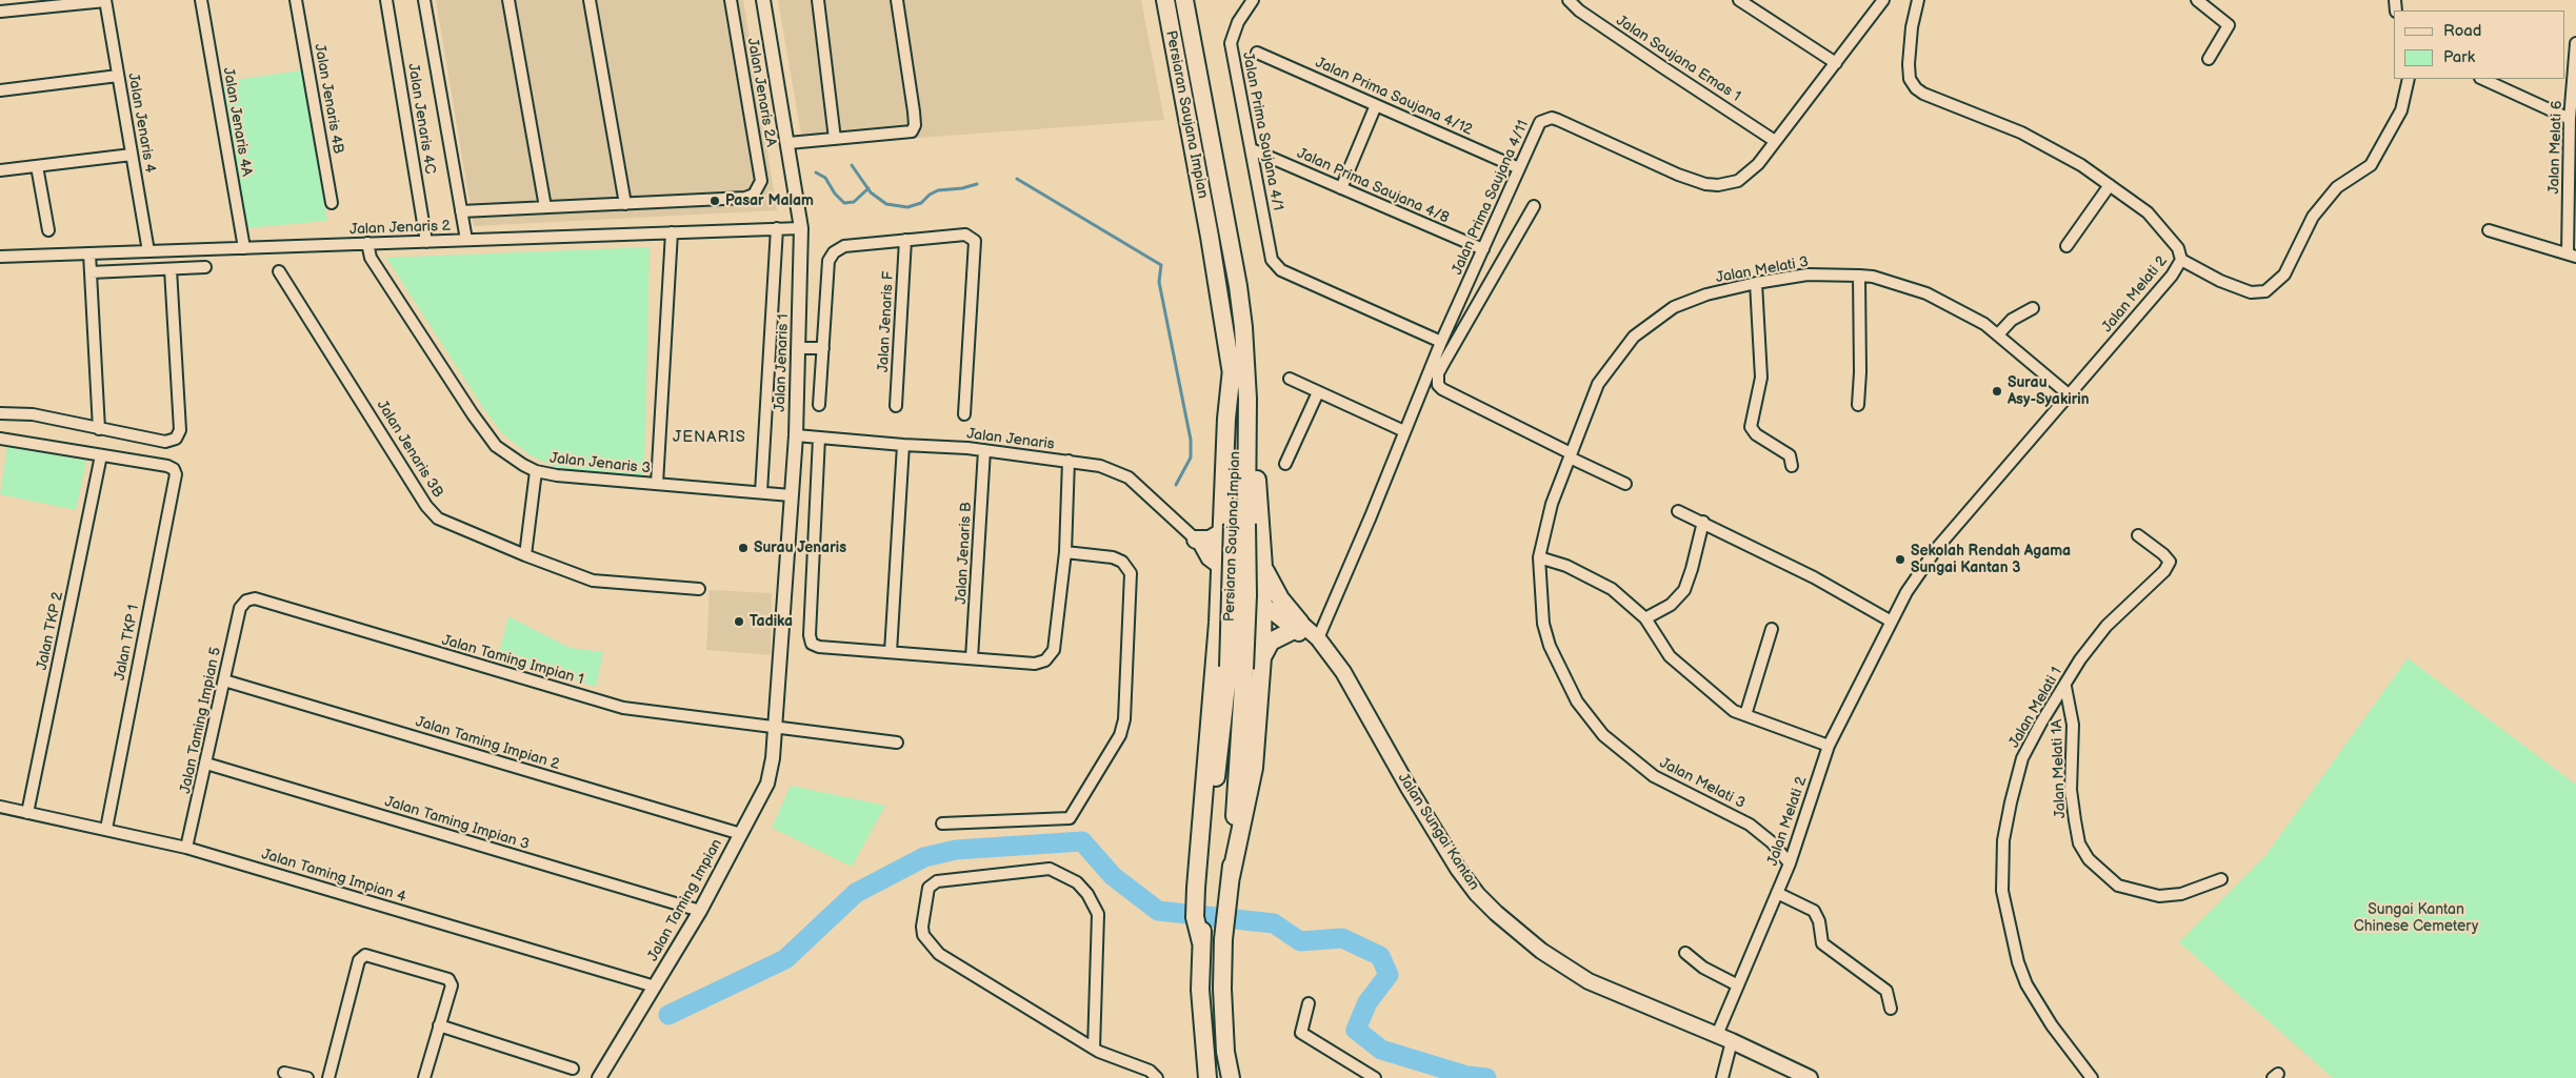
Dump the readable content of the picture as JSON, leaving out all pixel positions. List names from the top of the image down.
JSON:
{
  "streets": {
    "highway": ["Persiaran Saujana Impian"],
    "main road": ["Jalan Sungai Kantan"],
    "street": [
      "Jalan Saujana Emas 1",
      "Jalan Jenaris 2A",
      "Jalan Prima Saujana 4/12",
      "Jalan Jenaris 4B",
      "Jalan Jenaris 4C",
      "Jalan Jenaris 4A",
      "Jalan Jenaris 4",
      "Jalan Prima Saujana 4/1",
      "Jalan Melati 6",
      "Jalan Prima Saujana 4/8",
      "Jalan Prima Saujana 4/11",
      "Jalan Jenaris 2",
      "Jalan Melati 3",
      "Jalan Melati 2",
      "Jalan Jenaris F",
      "Jalan Jenaris 1",
      "Jalan Jenaris",
      "Jalan Jenaris 3B",
      "Jalan Jenaris 3",
      "Jalan Jenaris B",
      "Jalan TKP 2",
      "Jalan TKP 1",
      "Jalan Taming Impian 1",
      "Jalan Melati 1",
      "Jalan Taming Impian 5",
      "Jalan Taming Impian 2",
      "Jalan Melati 1A",
      "Jalan Taming Impian 3",
      "Jalan Taming Impian 4",
      "Jalan Taming Impian"
    ]
  },
  "crossings": [
    ["Jalan Saujana Emas 1", "Jalan Prima Saujana 4/11"],
    ["Jalan Prima Saujana 4/12", "Jalan Prima Saujana 4/11"],
    ["Jalan Jenaris 4C", "Jalan Jenaris 2"],
    ["Jalan Jenaris 4A", "Jalan Jenaris 2"],
    ["Jalan Jenaris 4", "Jalan Jenaris 2"],
    ["Jalan Prima Saujana 4/1", "Jalan Prima Saujana 4/8"],
    ["Jalan Prima Saujana 4/1", "Jalan Prima Saujana 4/11"],
    ["Jalan Prima Saujana 4/8", "Jalan Prima Saujana 4/11"],
    ["Jalan Prima Saujana 4/11", "Jalan Sungai Kantan"],
    ["Jalan Jenaris 2", "Jalan Jenaris 1"],
    ["Jalan Jenaris 2", "Jalan Jenaris 3"],
    ["Jalan Melati 3", "Jalan Melati 2"],
    ["Jalan Melati 2", "Jalan Sungai Kantan"],
    ["Jalan Jenaris 1", "Jalan Jenaris"],
    ["Jalan Jenaris 1", "Jalan Jenaris 3"],
    ["Jalan Jenaris 1", "Jalan Taming Impian 1"],
    ["Jalan Jenaris 1", "Jalan Taming Impian"],
    ["Jalan Jenaris", "Jalan Jenaris B"],
    ["Jalan Jenaris", "Jalan Sungai Kantan"],
    ["Jalan TKP 2", "Jalan TKP 1"],
    ["Jalan TKP 2", "Jalan Taming Impian 4"],
    ["Jalan TKP 1", "Jalan Taming Impian 4"],
    ["Jalan Taming Impian 1", "Jalan Taming Impian 5"],
    ["Jalan Taming Impian 1", "Jalan Taming Impian"],
    ["Jalan Melati 1", "Jalan Melati 1A"],
    ["Jalan Taming Impian 5", "Jalan Taming Impian 2"],
    ["Jalan Taming Impian 5", "Jalan Taming Impian 3"],
    ["Jalan Taming Impian 5", "Jalan Taming Impian 4"],
    ["Jalan Taming Impian 2", "Jalan Taming Impian"],
    ["Jalan Taming Impian 3", "Jalan Taming Impian"],
    ["Jalan Taming Impian 4", "Jalan Taming Impian"]
  ],
  "districts": ["JENARIS"],
  "parks": ["Sungai Kantan Chinese Cemetery"],
  "places": [
    "Pasar Malam",
    "Surau Asy-Syakirin",
    "Surau Jenaris",
    "Sekolah Rendah Agama Sungai Kantan 3",
    "Tadika"
  ],
  "legend": ["Road", "Park"]
}
